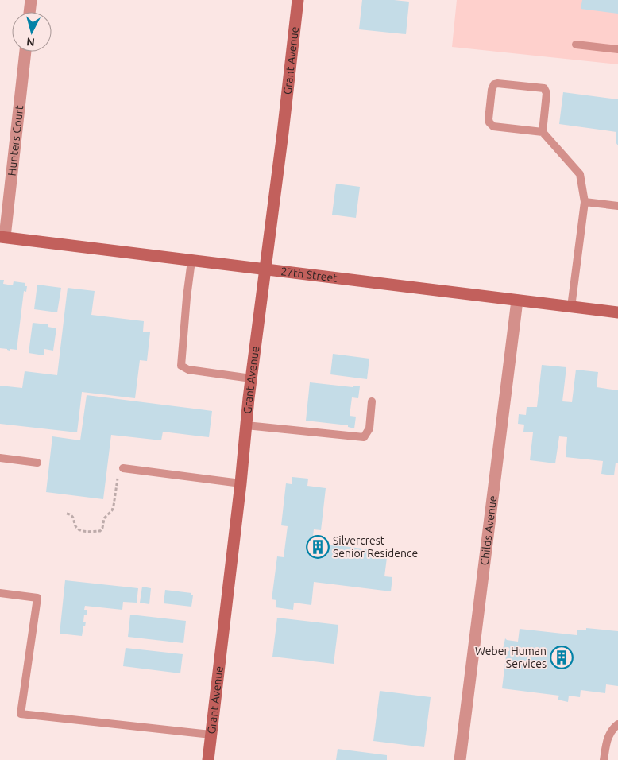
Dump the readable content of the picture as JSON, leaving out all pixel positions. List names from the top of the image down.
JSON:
{
  "streets": {
    "street": [
      "Grant Avenue",
      "Hunters Court",
      "27th Street",
      "Childs Avenue"
    ]
  },
  "crossings": [
    ["Grant Avenue", "27th Street"],
    ["Hunters Court", "27th Street"],
    ["27th Street", "Childs Avenue"]
  ],
  "places": {
    "building": ["Silvercrest Senior Residence", "Weber Human Services"]
  },
  "north": "bottom"
}
